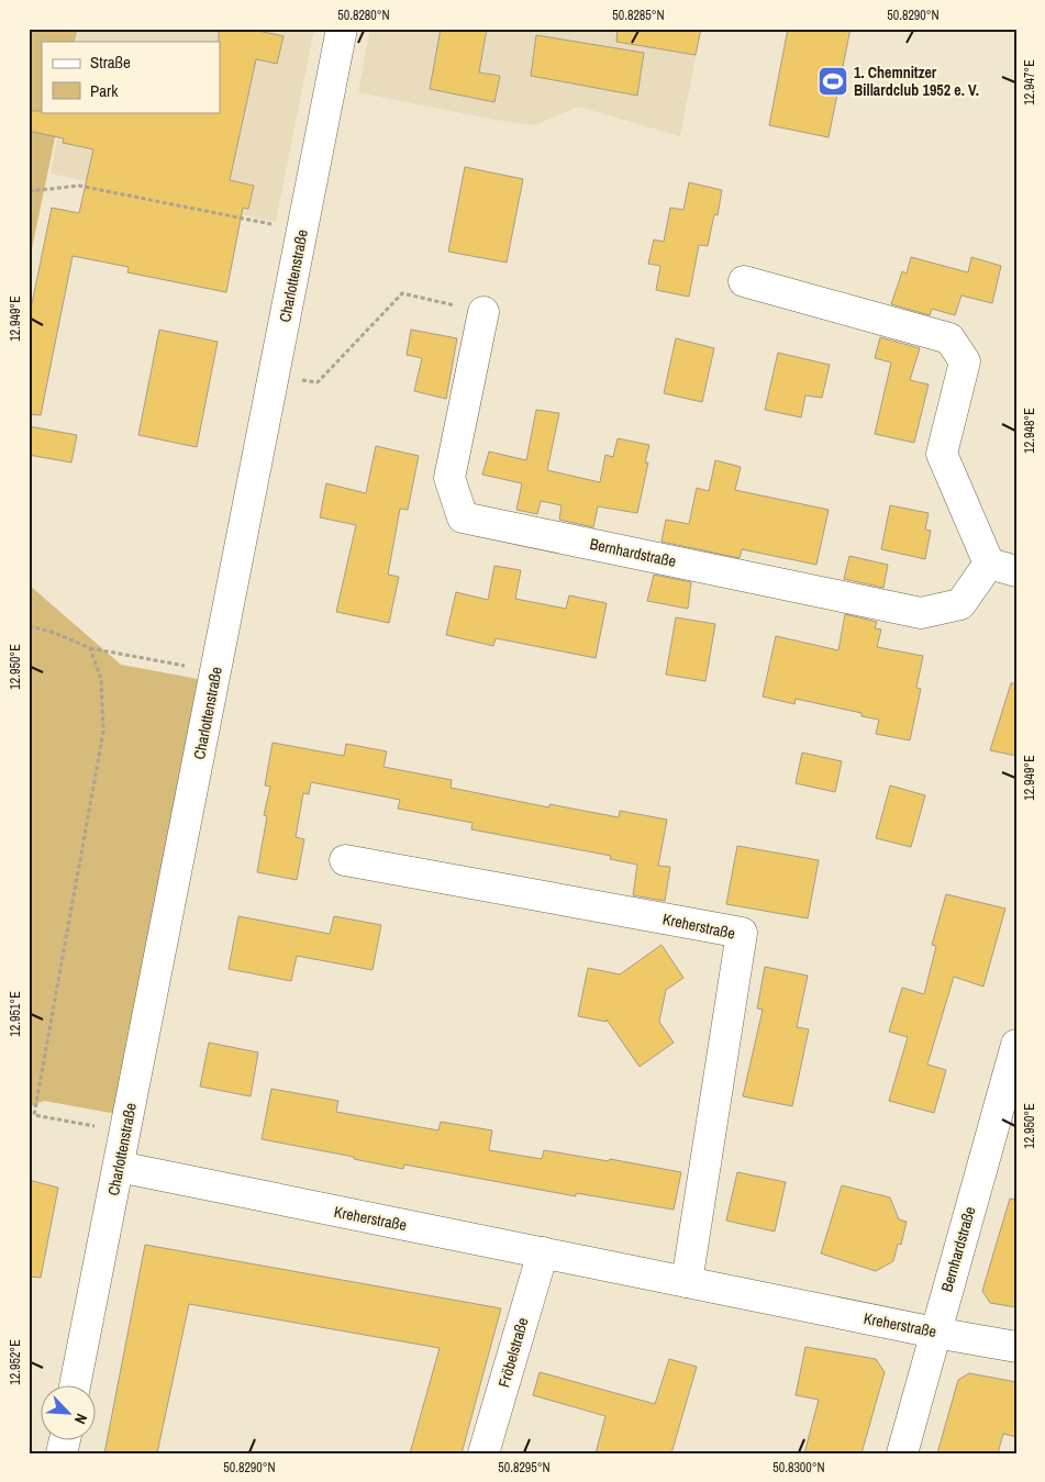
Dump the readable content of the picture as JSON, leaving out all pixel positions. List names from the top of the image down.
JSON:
{
  "streets": {
    "street": [
      "Charlottenstraße",
      "Bernhardstraße",
      "Kreherstraße",
      "Fröbelstraße"
    ]
  },
  "crossings": [
    ["Charlottenstraße", "Kreherstraße"],
    ["Bernhardstraße", "Kreherstraße"],
    ["Kreherstraße", "Fröbelstraße"]
  ],
  "places": {
    "sports": ["1. Chemnitzer Billardclub 1952 e. V."]
  },
  "legend": ["Straße", "Park"],
  "north": "bottom right",
  "coordinates": [
    "50.8280°N",
    "50.8285°N",
    "50.8290°N",
    "12.947°E",
    "12.949°E",
    "12.948°E",
    "12.950°E",
    "12.951°E",
    "12.952°E",
    "50.8295°N",
    "50.8300°N"
  ]
}
